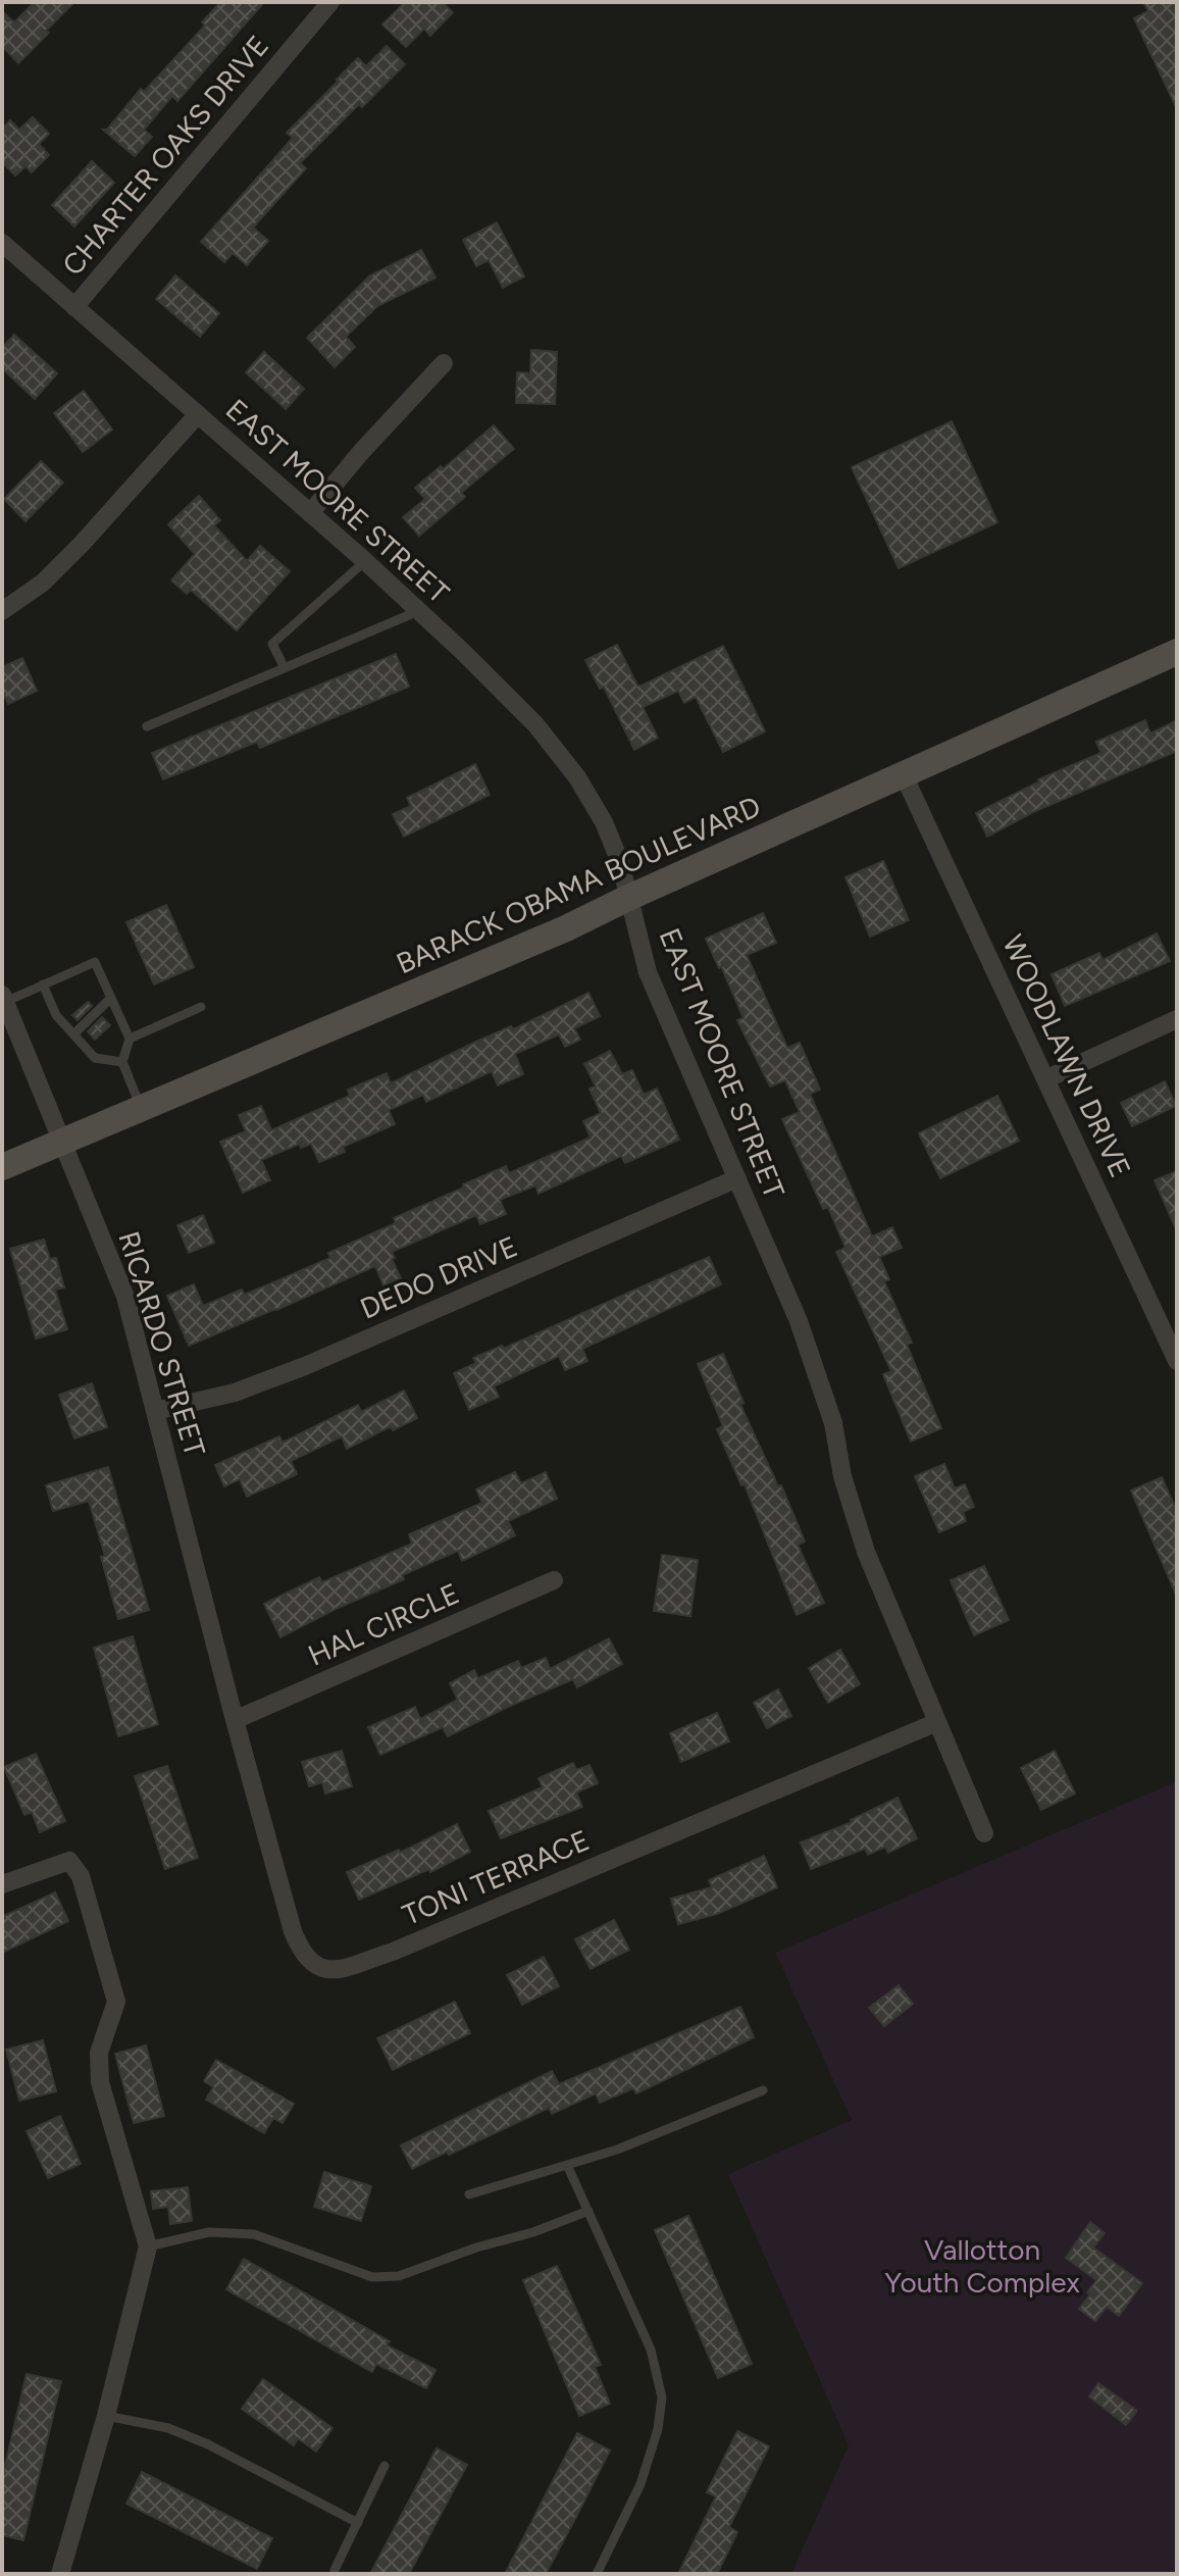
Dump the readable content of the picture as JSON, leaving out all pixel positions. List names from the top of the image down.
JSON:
{
  "streets": {
    "main road": ["BARACK OBAMA BOULEVARD"],
    "street": [
      "CHARTER OAKS DRIVE",
      "EAST MOORE STREET",
      "WOODLAWN DRIVE",
      "DEDO DRIVE",
      "RICARDO STREET",
      "HAL CIRCLE",
      "TONI TERRACE"
    ]
  },
  "crossings": [
    ["CHARTER OAKS DRIVE", "EAST MOORE STREET"],
    ["EAST MOORE STREET", "BARACK OBAMA BOULEVARD"],
    ["EAST MOORE STREET", "DEDO DRIVE"],
    ["EAST MOORE STREET", "TONI TERRACE"],
    ["BARACK OBAMA BOULEVARD", "WOODLAWN DRIVE"],
    ["BARACK OBAMA BOULEVARD", "RICARDO STREET"],
    ["DEDO DRIVE", "RICARDO STREET"],
    ["RICARDO STREET", "HAL CIRCLE"],
    ["RICARDO STREET", "TONI TERRACE"],
    ["HAL CIRCLE", "TONI TERRACE"]
  ],
  "parks": ["Vallotton Youth Complex"]
}
